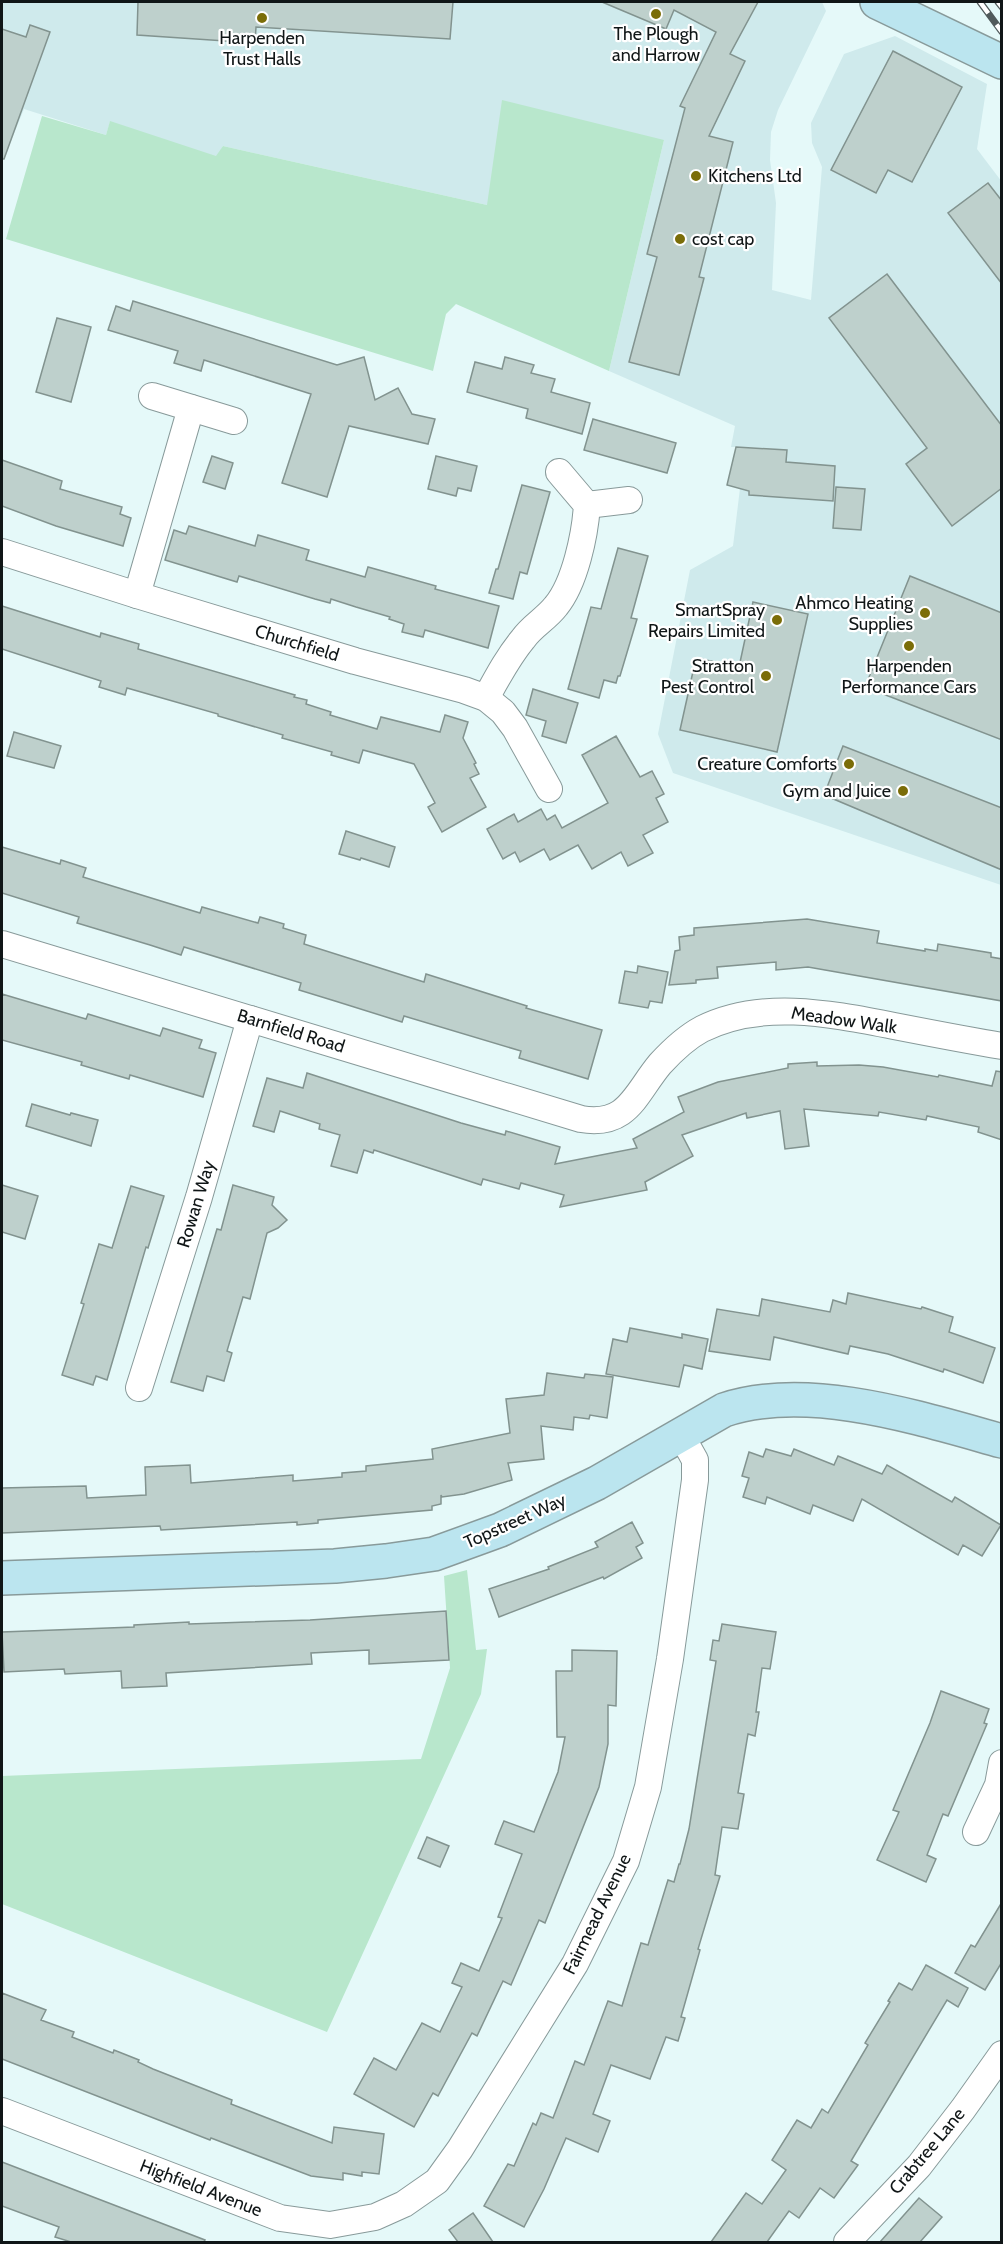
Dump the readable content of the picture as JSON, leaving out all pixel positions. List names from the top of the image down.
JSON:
{
  "streets": {
    "street": [
      "Churchfield",
      "Meadow Walk",
      "Barnfield Road",
      "Rowan Way",
      "Topstreet Way",
      "Fairmead Avenue",
      "Crabtree Lane",
      "Highfield Avenue"
    ]
  },
  "crossings": [
    ["Meadow Walk", "Barnfield Road"],
    ["Barnfield Road", "Rowan Way"],
    ["Topstreet Way", "Fairmead Avenue"],
    ["Fairmead Avenue", "Highfield Avenue"]
  ],
  "places": [
    "The Plough and Harrow",
    "Harpenden Trust Halls",
    "Kitchens Ltd",
    "cost cap",
    "Ahmco Heating Supplies",
    "SmartSpray Repairs Limited",
    "Harpenden Performance Cars",
    "Stratton Pest Control",
    "Creature Comforts",
    "Gym and Juice"
  ]
}
